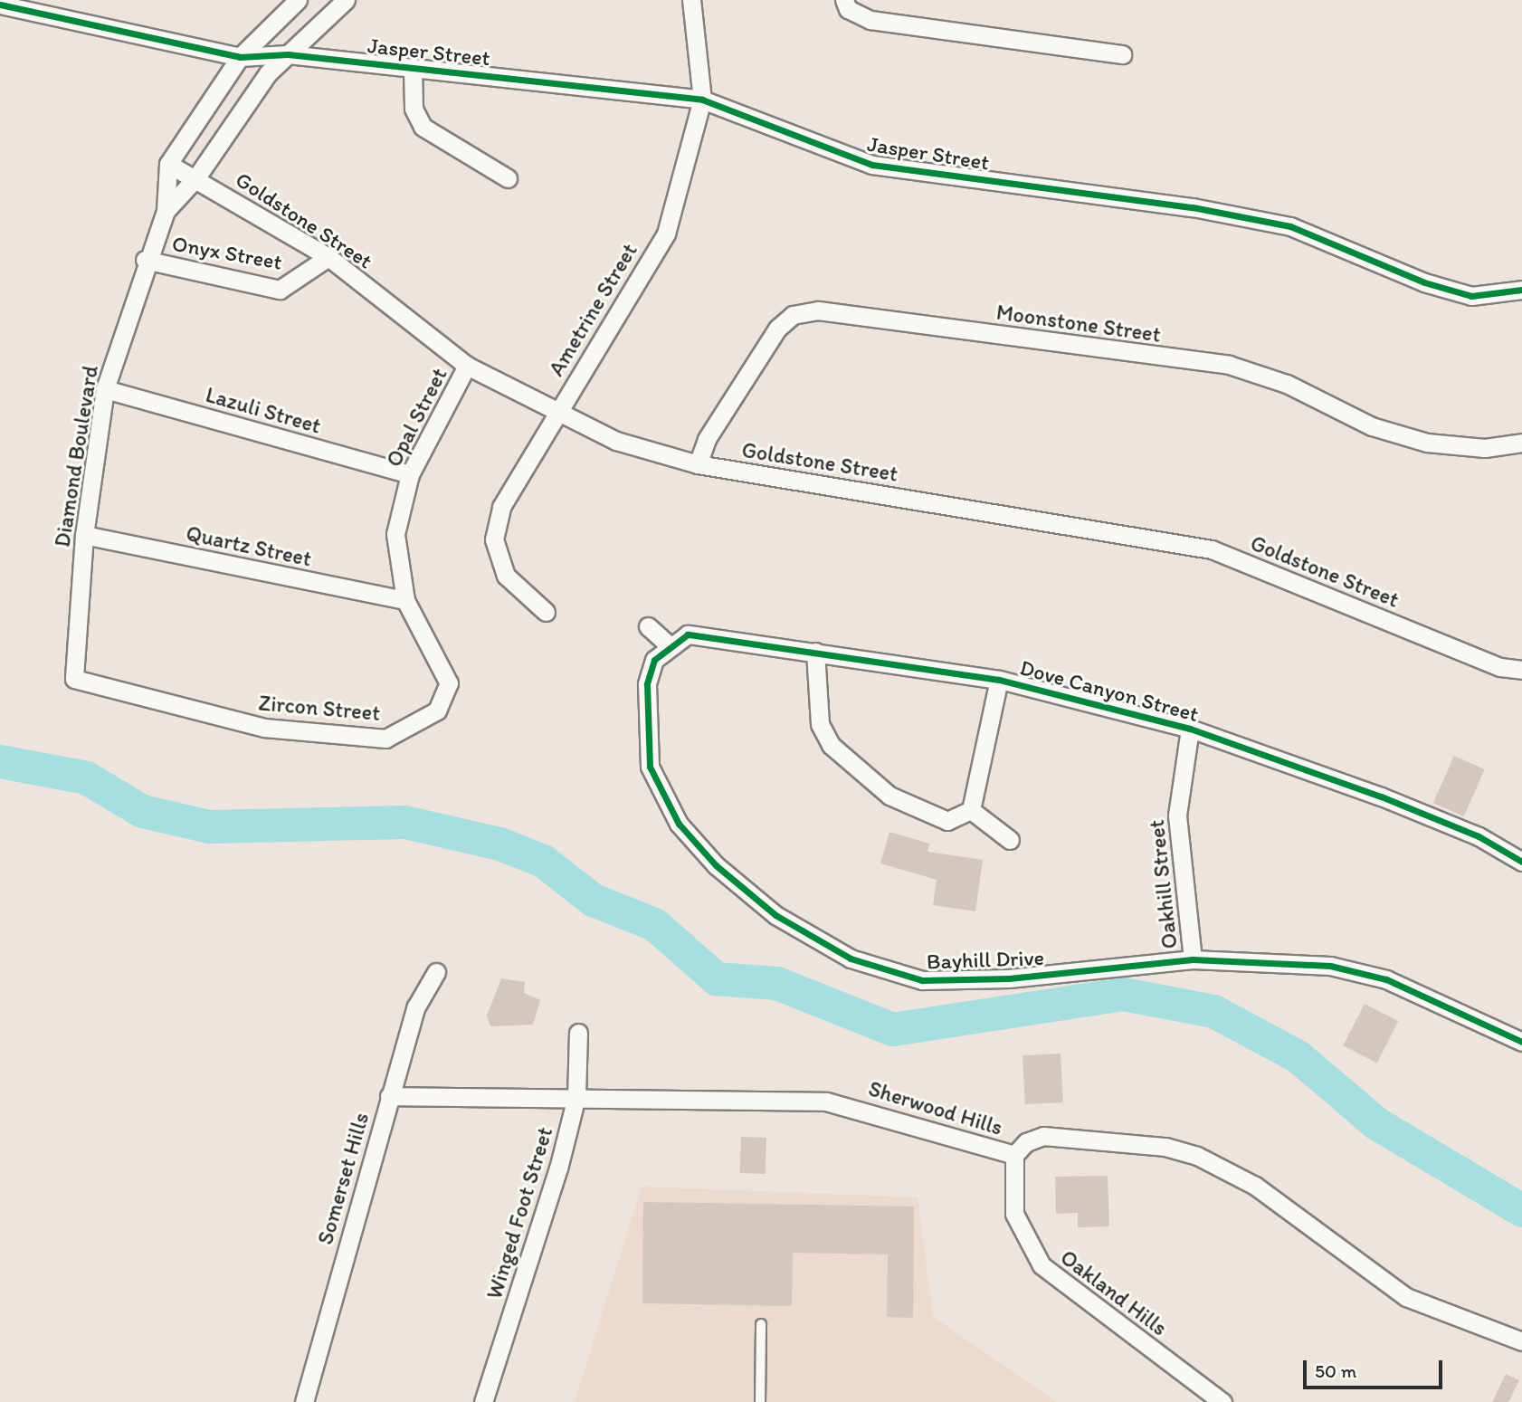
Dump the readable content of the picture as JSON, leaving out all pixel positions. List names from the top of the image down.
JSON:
{
  "streets": {
    "street": [
      "Jasper Street",
      "Goldstone Street",
      "Onyx Street",
      "Ametrine Street",
      "Moonstone Street",
      "Lazuli Street",
      "Opal Street",
      "Diamond Boulevard",
      "Quartz Street",
      "Dove Canyon Street",
      "Zircon Street",
      "Oakhill Street",
      "Bayhill Drive",
      "Sherwood Hills",
      "Somerset Hills",
      "Winged Foot Street",
      "Oakland Hills"
    ]
  },
  "crossings": [
    ["Jasper Street", "Ametrine Street"],
    ["Jasper Street", "Diamond Boulevard"],
    ["Goldstone Street", "Onyx Street"],
    ["Goldstone Street", "Ametrine Street"],
    ["Goldstone Street", "Moonstone Street"],
    ["Goldstone Street", "Opal Street"],
    ["Goldstone Street", "Diamond Boulevard"],
    ["Onyx Street", "Diamond Boulevard"],
    ["Lazuli Street", "Opal Street"],
    ["Lazuli Street", "Diamond Boulevard"],
    ["Opal Street", "Quartz Street"],
    ["Opal Street", "Zircon Street"],
    ["Diamond Boulevard", "Quartz Street"],
    ["Diamond Boulevard", "Zircon Street"],
    ["Quartz Street", "Zircon Street"],
    ["Dove Canyon Street", "Oakhill Street"],
    ["Dove Canyon Street", "Bayhill Drive"],
    ["Oakhill Street", "Bayhill Drive"],
    ["Sherwood Hills", "Somerset Hills"],
    ["Sherwood Hills", "Winged Foot Street"],
    ["Sherwood Hills", "Oakland Hills"]
  ],
  "scale_bar": "50 m"
}
